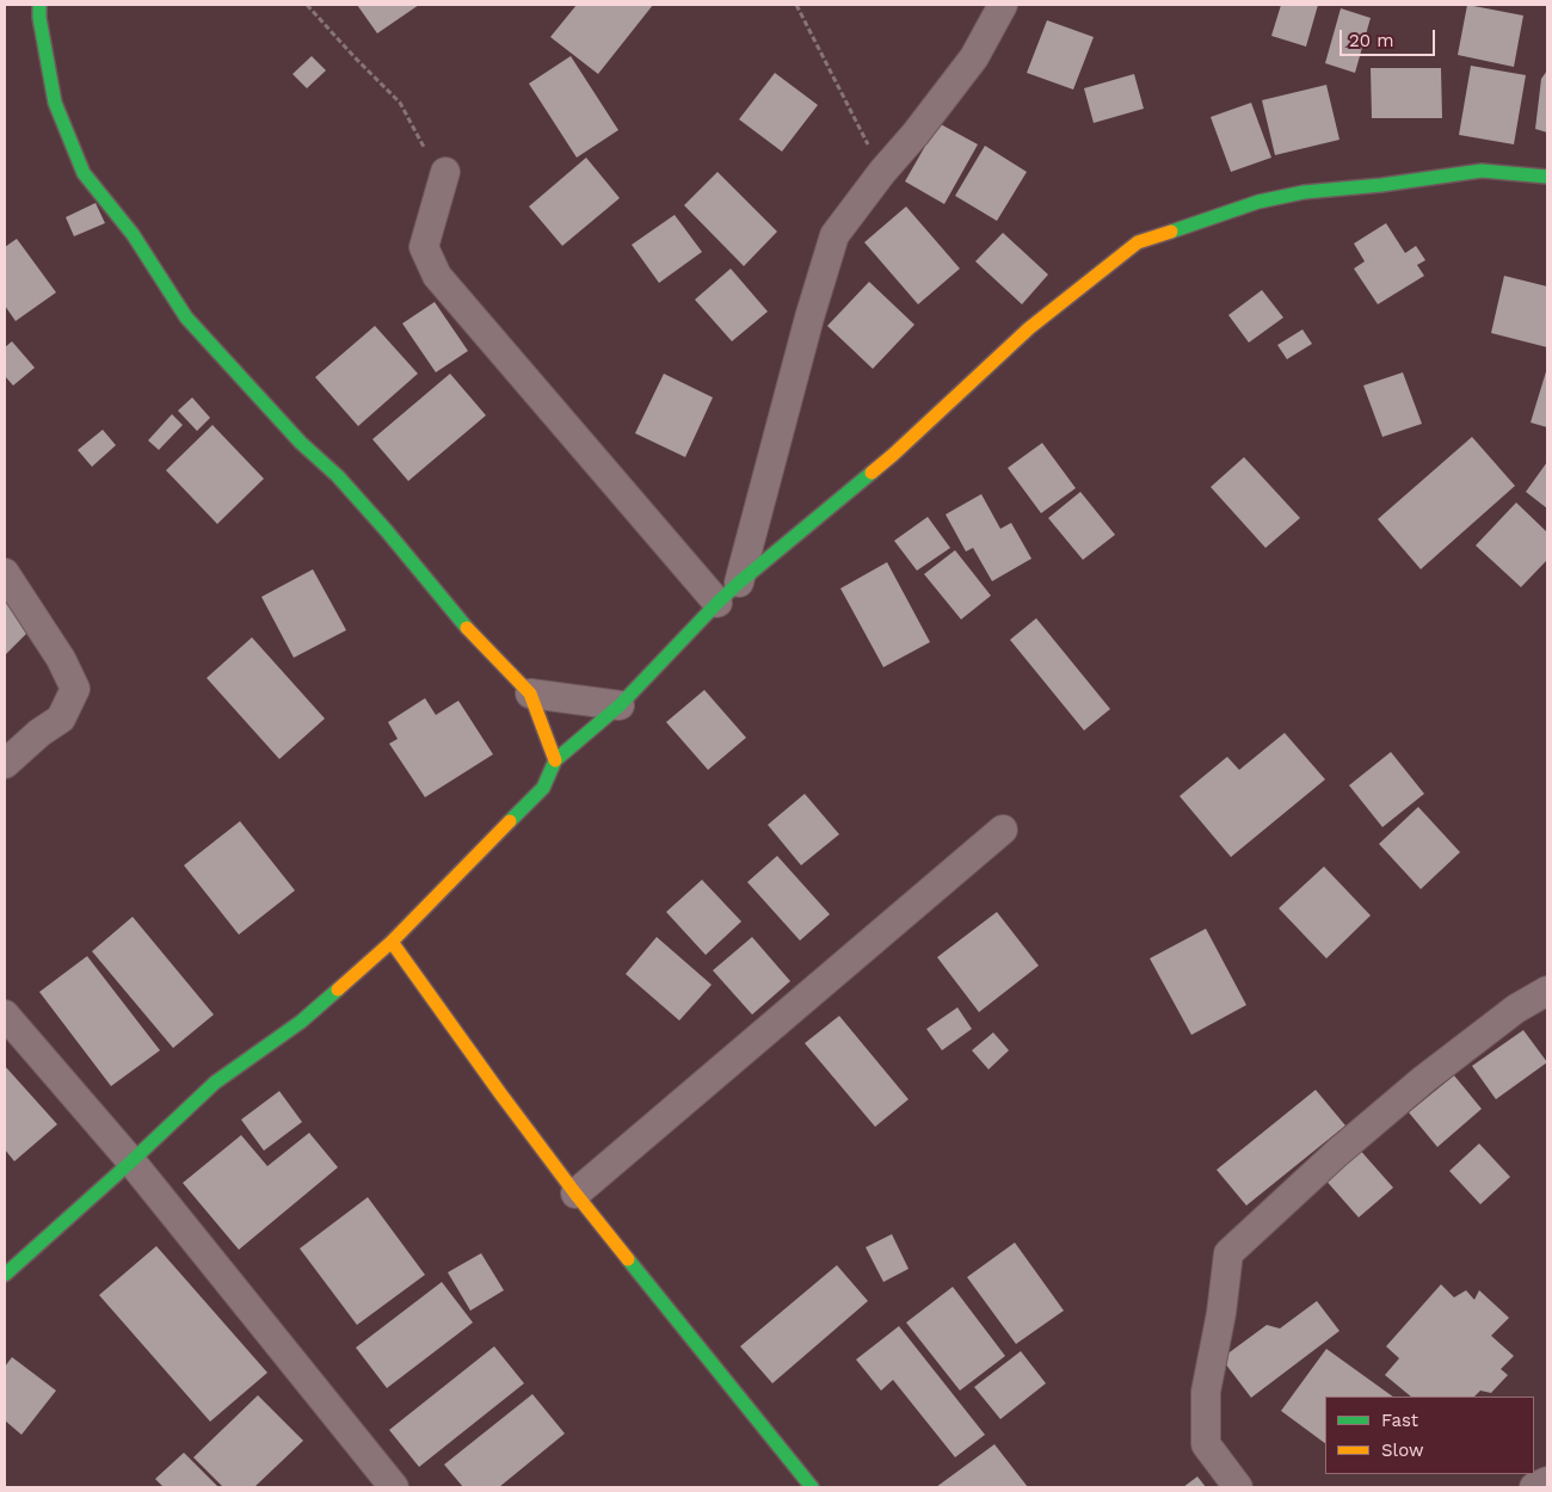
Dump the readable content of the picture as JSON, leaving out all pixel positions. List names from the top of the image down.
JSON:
{
  "legend": ["Fast", "Slow"],
  "scale_bar": "20 m"
}
